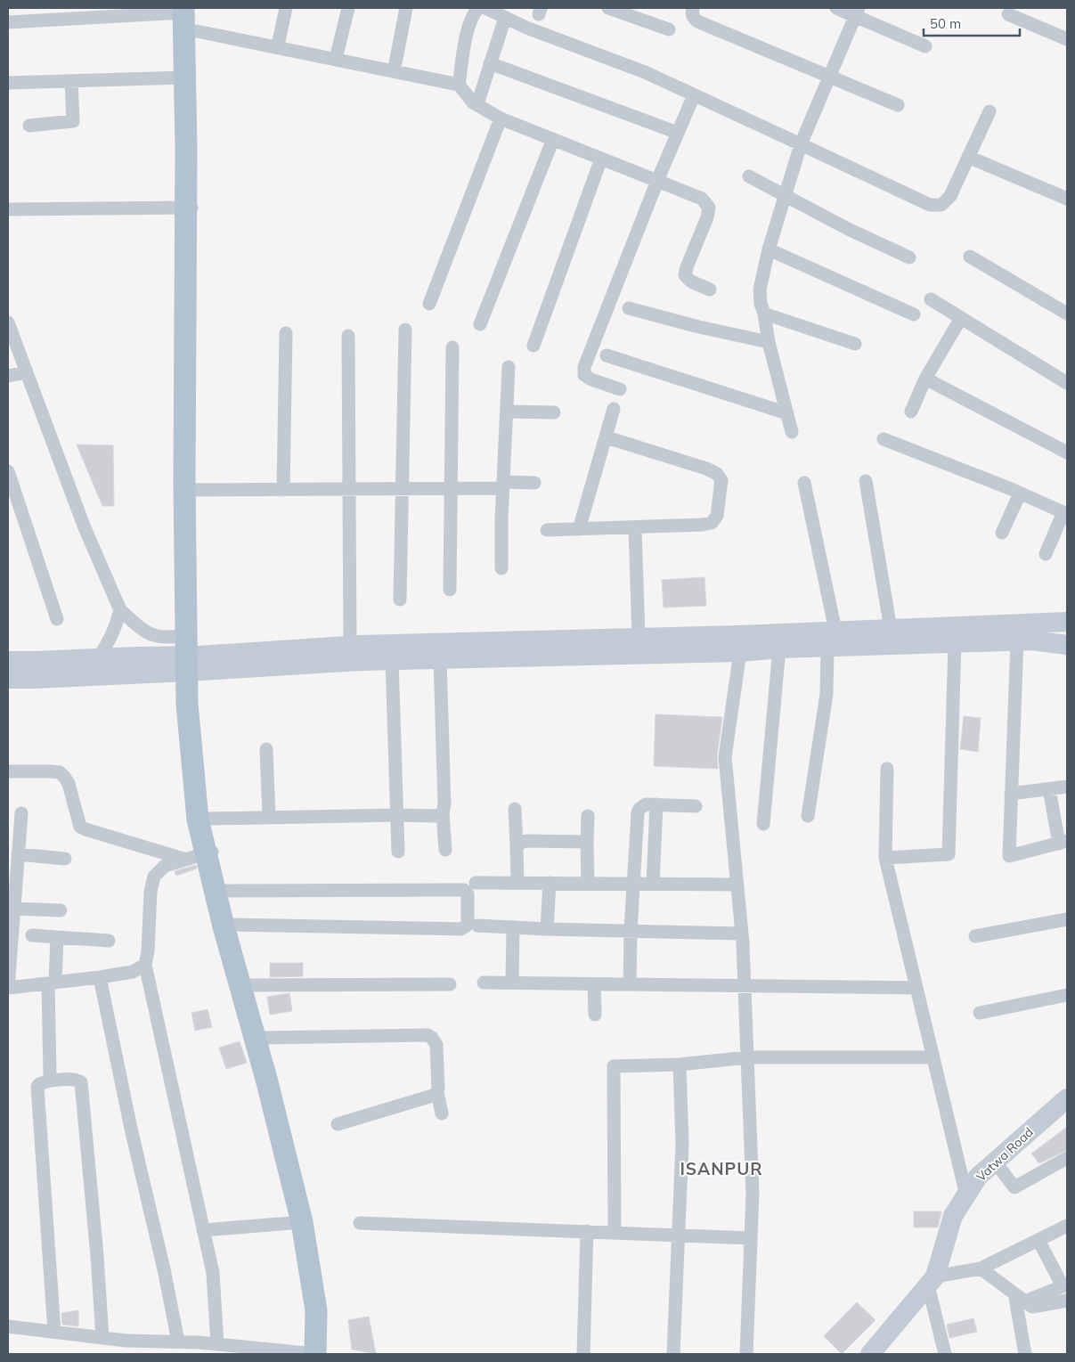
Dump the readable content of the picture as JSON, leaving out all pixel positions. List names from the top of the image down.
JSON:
{
  "streets": {
    "street": ["Vatwa Road"]
  },
  "districts": ["ISANPUR"],
  "scale_bar": "50 m"
}
